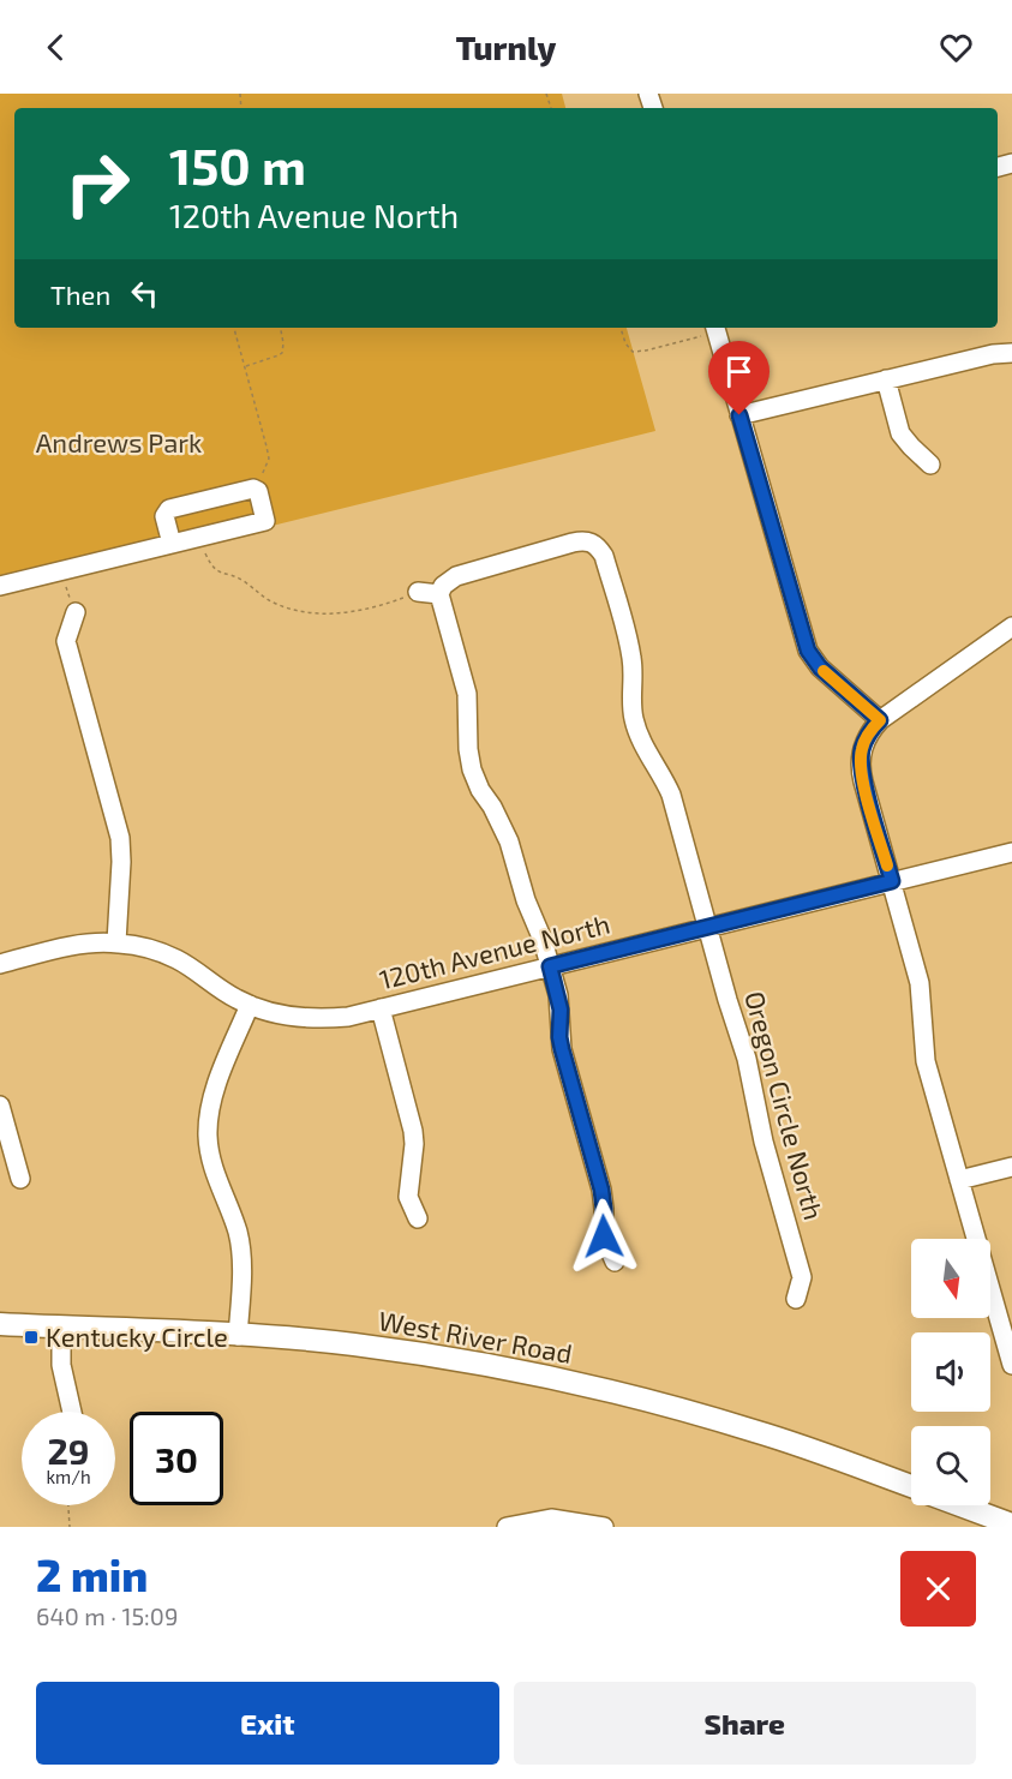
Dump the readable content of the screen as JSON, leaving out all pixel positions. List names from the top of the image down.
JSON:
{
  "streets": {
    "main road": ["West River Road"],
    "street": ["120th Avenue North", "Oregon Circle North"]
  },
  "crossings": [
    ["120th Avenue North", "Oregon Circle North"]
  ],
  "parks": ["Andrews Park"],
  "places": {
    "transit": ["Kentucky Circle"]
  },
  "north": "bottom",
  "page": {
    "header": "Turnly",
    "turn": ["150 m", "120th Avenue North"],
    "then": "Then",
    "speed": "29 km/h",
    "limit": "30",
    "heading": ["2 min", "640 m · 15:09"],
    "buttons": ["Exit", "Share"]
  }
}
